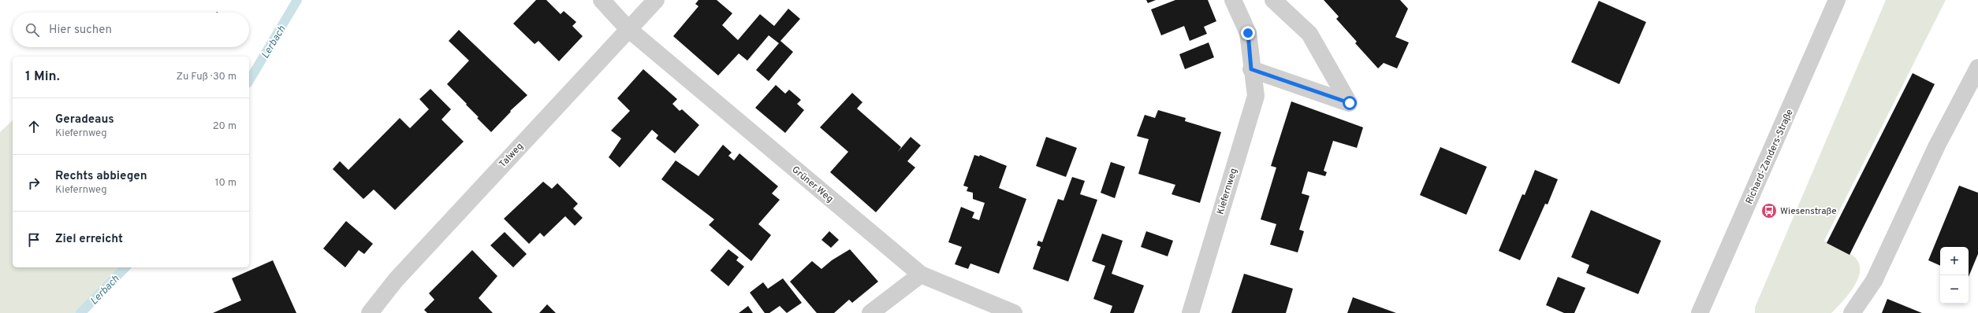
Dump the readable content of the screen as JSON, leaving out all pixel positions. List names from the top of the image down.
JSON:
{
  "streets": {
    "street": [
      "Talweg",
      "Richard-Zanders-Straße",
      "Grüner Weg",
      "Kiefernweg"
    ]
  },
  "crossings": [
    ["Talweg", "Grüner Weg"]
  ],
  "water": ["Lerbach"],
  "places": {
    "bus stop": ["Wiesenstraße"]
  },
  "page": {
    "search": "Hier suchen",
    "heading": ["1 Min.", "Zu Fuß · 30 m"],
    "list": [
      ["Geradeaus", "Kiefernweg", "20 m"],
      ["Rechts abbiegen", "Kiefernweg", "10 m"],
      "Ziel erreicht"
    ],
    "map_buttons": ["+", "−"]
  }
}
